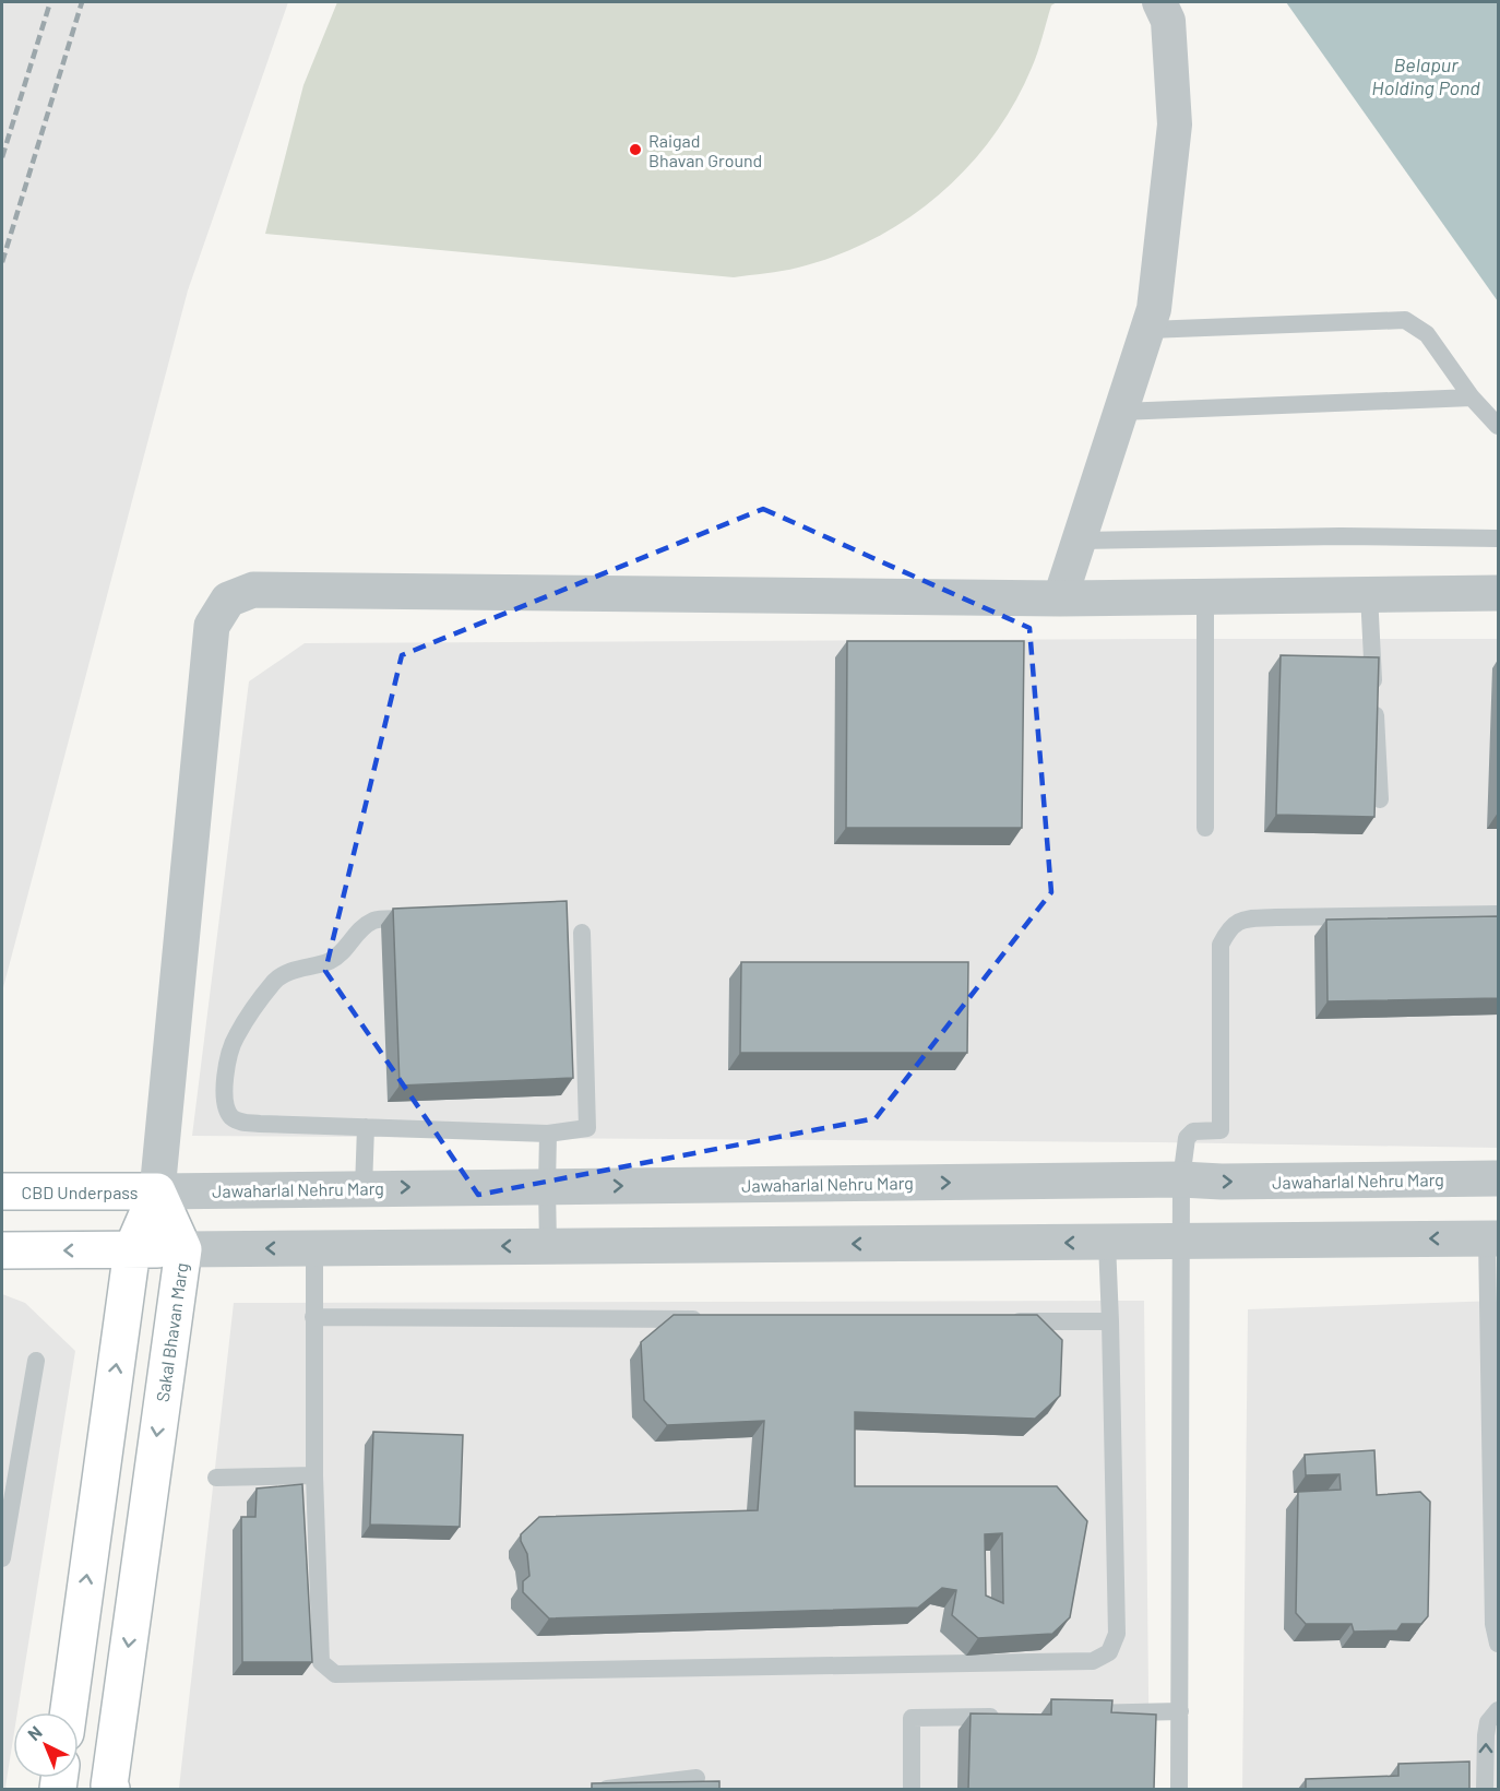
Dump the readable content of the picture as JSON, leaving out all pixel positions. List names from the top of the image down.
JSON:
{
  "streets": {
    "main road": ["CBD Underpass", "Sakal Bhavan Marg"],
    "street": ["Jawaharlal Nehru Marg"]
  },
  "crossings": [
    ["Jawaharlal Nehru Marg", "CBD Underpass"],
    ["Jawaharlal Nehru Marg", "Sakal Bhavan Marg"],
    ["CBD Underpass", "Sakal Bhavan Marg"]
  ],
  "water": ["Belapur Holding Pond"],
  "places": ["Raigad Bhavan Ground"],
  "north": "top left"
}
